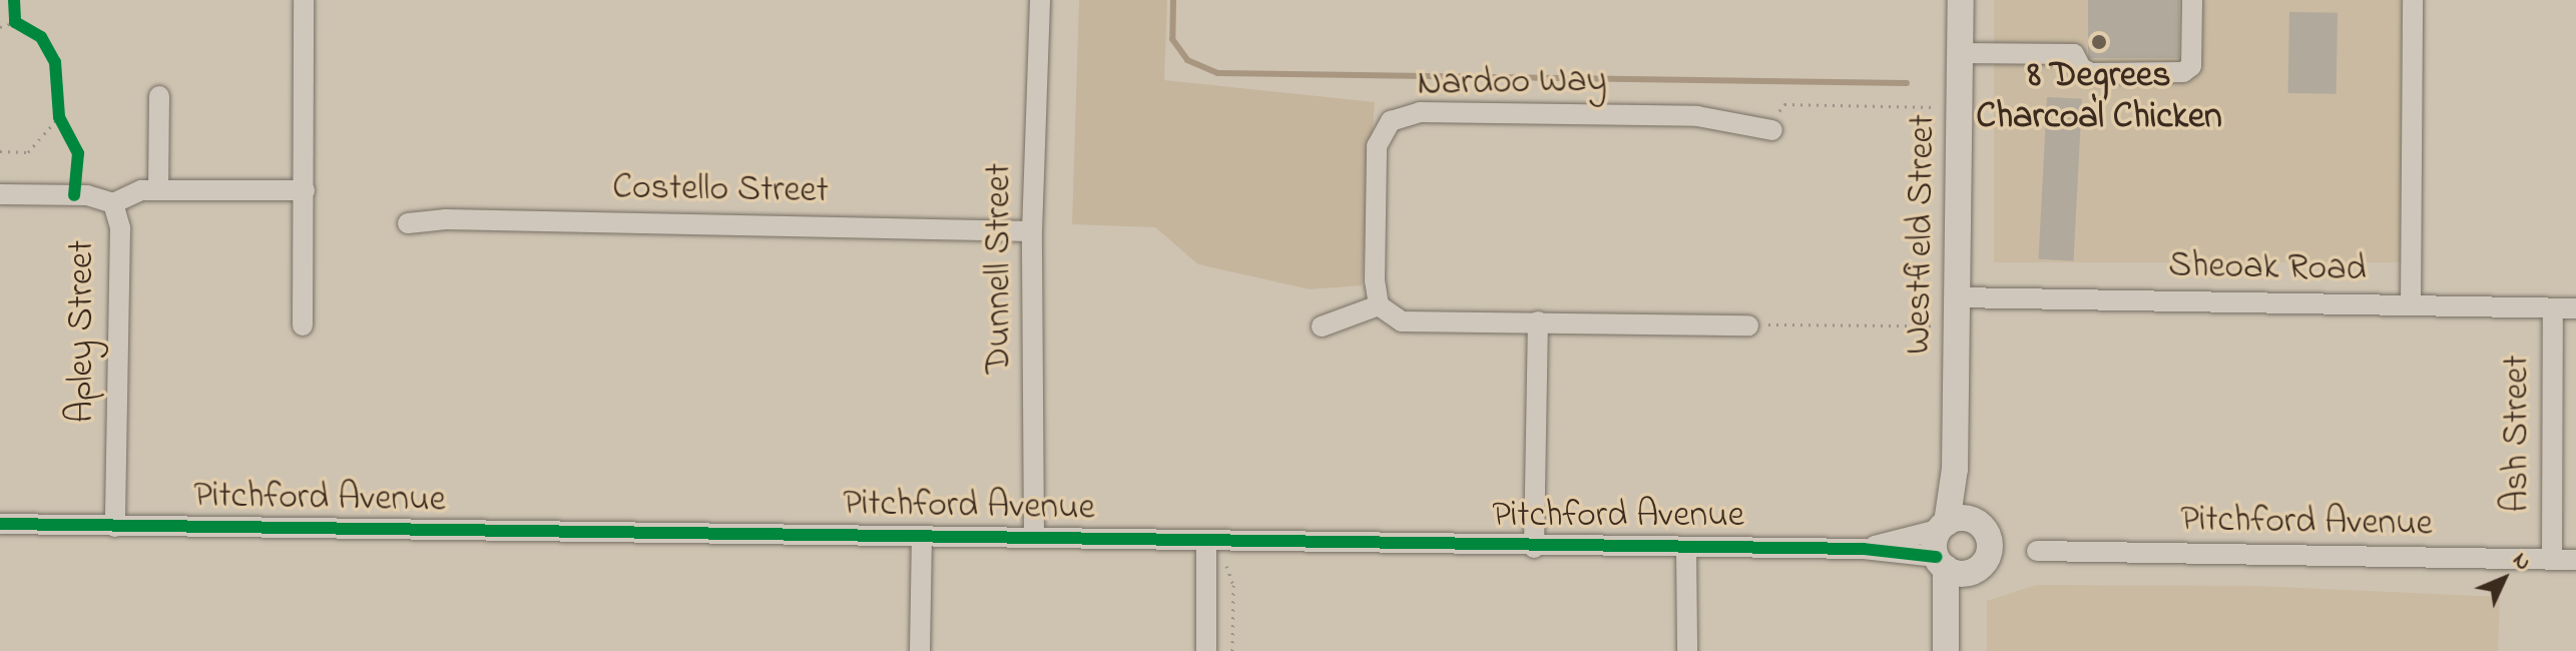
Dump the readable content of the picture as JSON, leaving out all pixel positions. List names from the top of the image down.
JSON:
{
  "streets": {
    "main road": ["Westfield Street"],
    "street": [
      "Nardoo Way",
      "Costello Street",
      "Dunnell Street",
      "Sheoak Road",
      "Apley Street",
      "Ash Street",
      "Pitchford Avenue"
    ]
  },
  "crossings": [
    ["Costello Street", "Dunnell Street"],
    ["Westfield Street", "Sheoak Road"],
    ["Westfield Street", "Pitchford Avenue"],
    ["Dunnell Street", "Pitchford Avenue"],
    ["Sheoak Road", "Ash Street"],
    ["Apley Street", "Pitchford Avenue"],
    ["Ash Street", "Pitchford Avenue"]
  ],
  "places": ["8 Degrees Charcoal Chicken"],
  "north": "top right"
}
